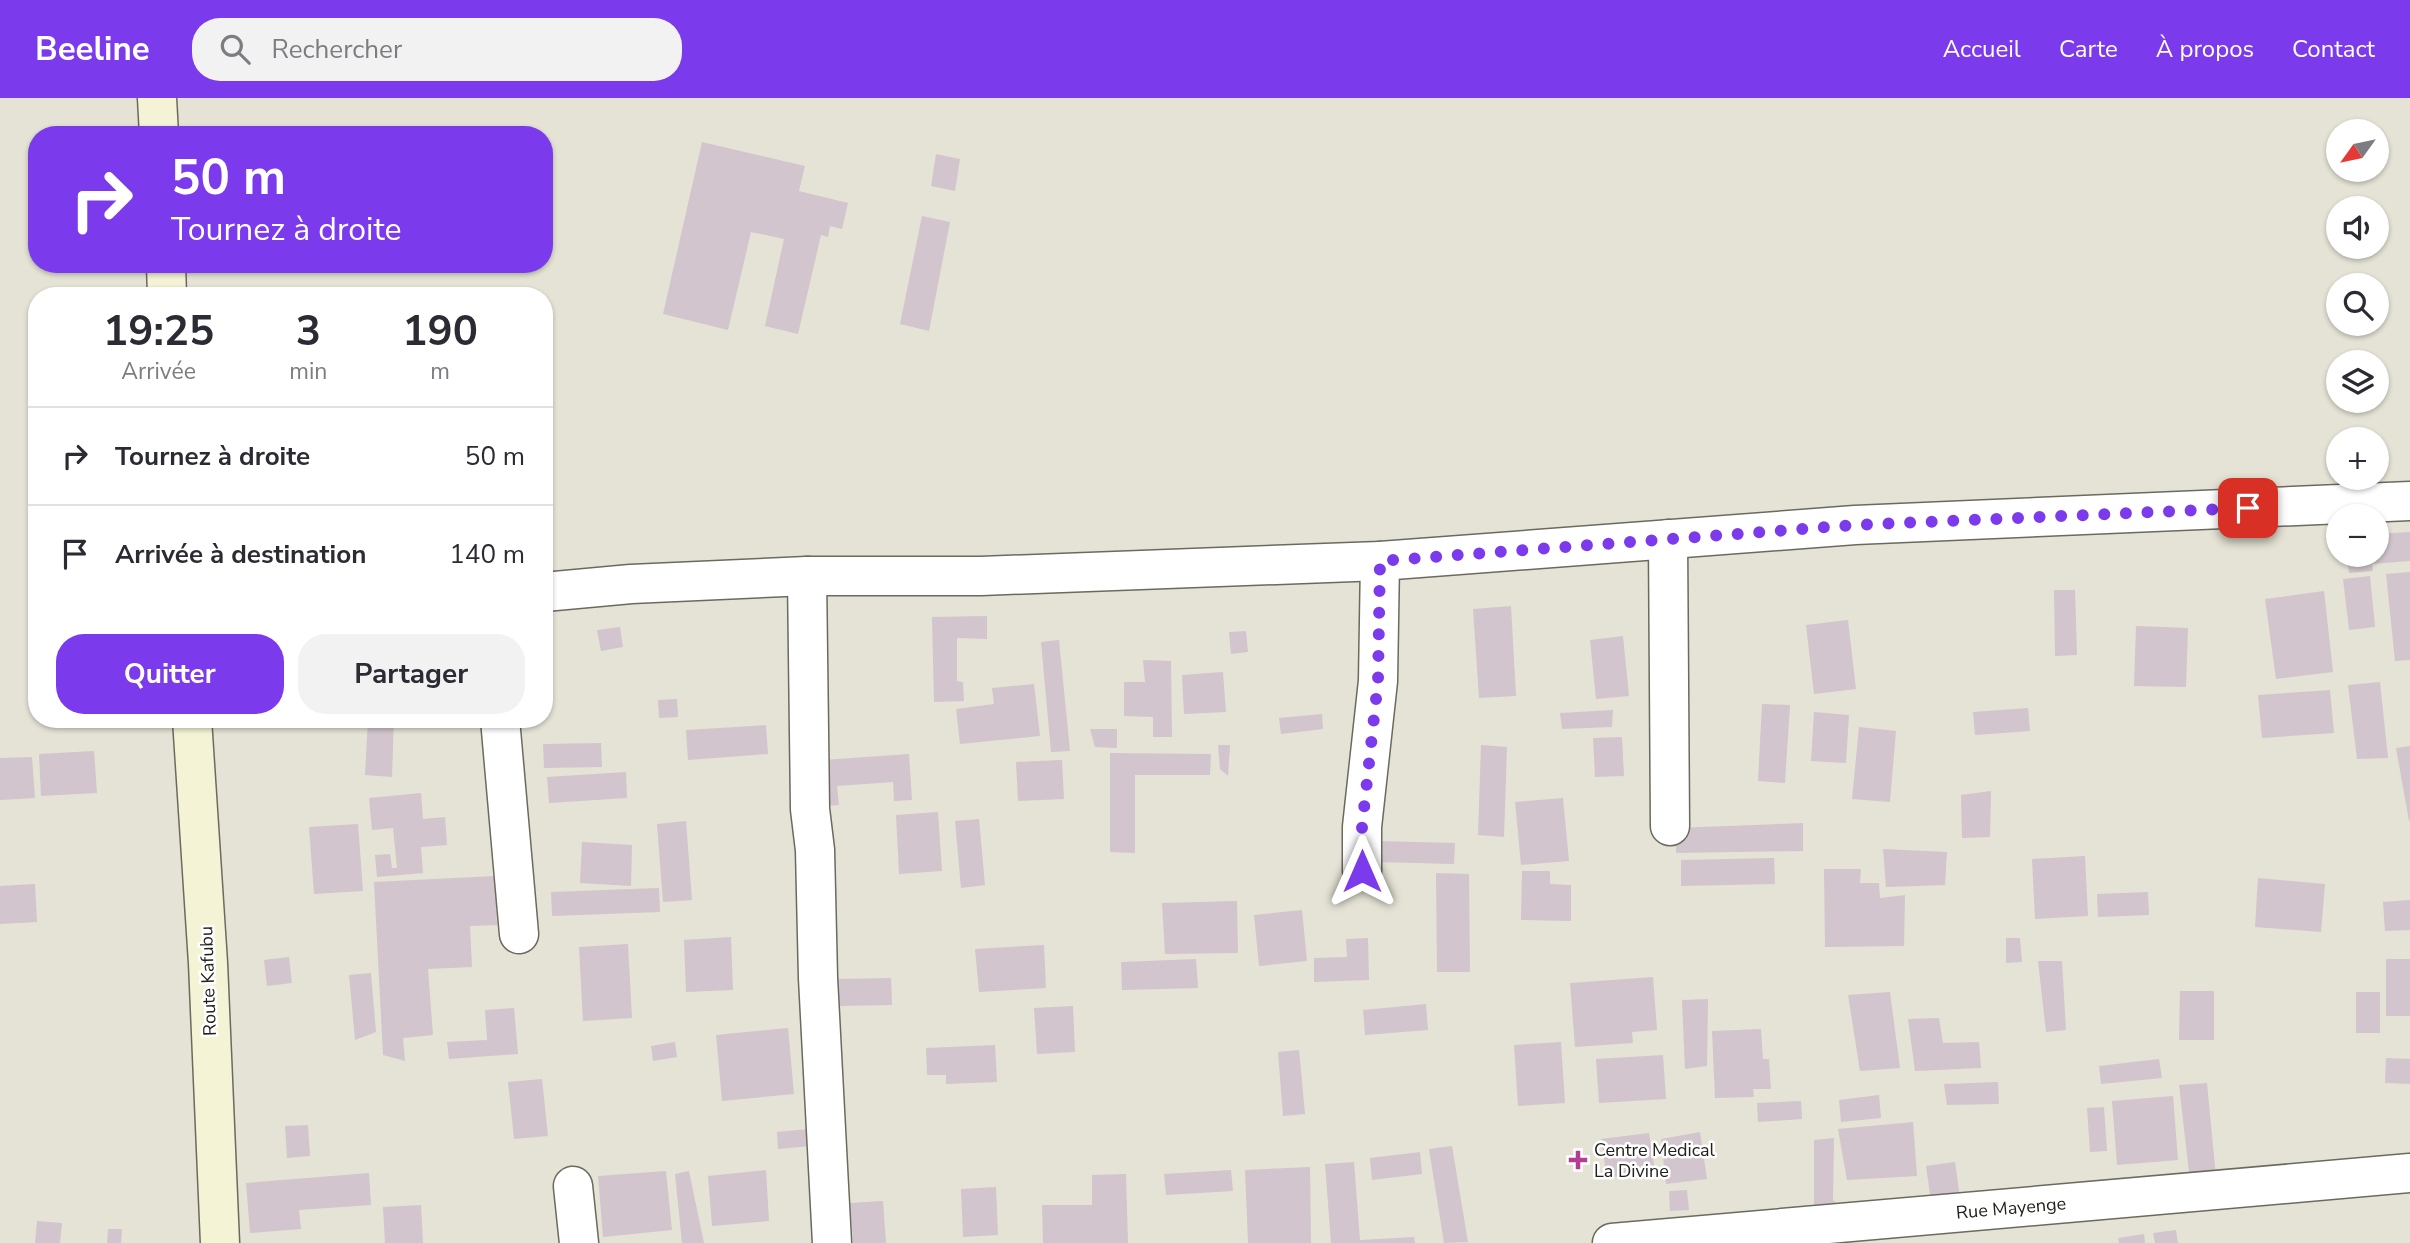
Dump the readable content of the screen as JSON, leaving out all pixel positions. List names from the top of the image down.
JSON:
{
  "streets": {
    "main road": ["Route Kafubu"],
    "street": ["Rue Mayenge"]
  },
  "places": {
    "health": ["Centre Medical La Divine"]
  },
  "north": "bottom left",
  "page": {
    "header": "Beeline",
    "search": "Rechercher",
    "nav": [
      "Accueil",
      "Carte",
      "À propos",
      "Contact"
    ],
    "map_buttons": ["+", "−"],
    "turn": ["50 m", "Tournez à droite"],
    "eta": [
      "19:25",
      "Arrivée",
      "3",
      "min",
      "190",
      "m"
    ],
    "list": [
      {
        "name": "Tournez à droite",
        "value": "50 m"
      },
      {
        "name": "Arrivée à destination",
        "value": "140 m"
      }
    ],
    "buttons": ["Quitter", "Partager"]
  }
}
